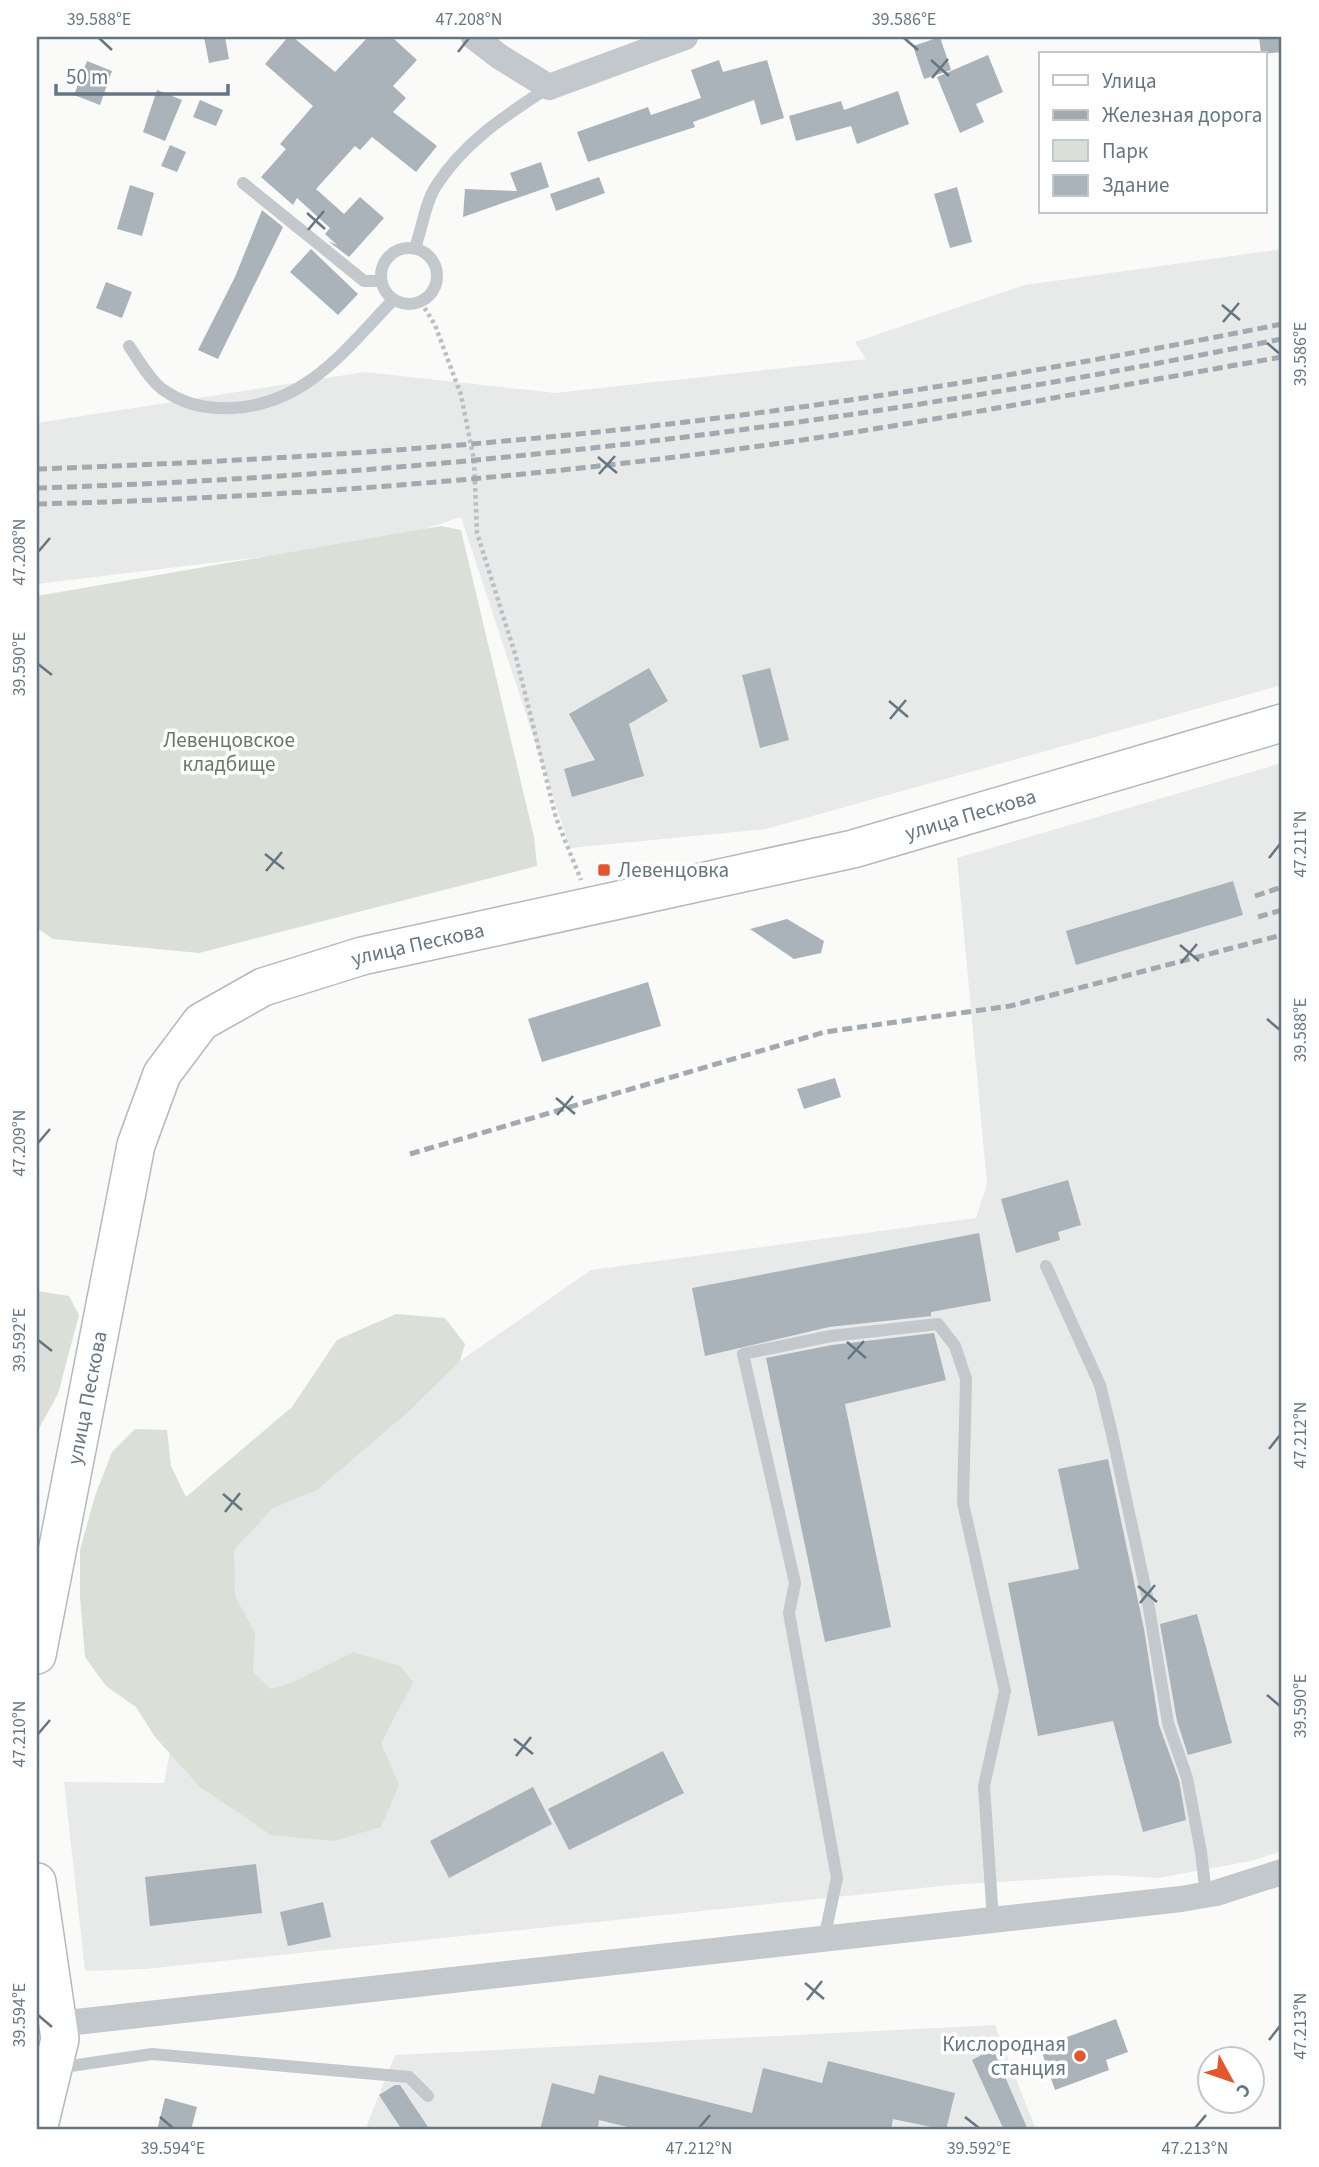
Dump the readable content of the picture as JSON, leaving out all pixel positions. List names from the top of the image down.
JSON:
{
  "streets": {
    "street": ["улица Пескова"]
  },
  "parks": ["Левенцовское кладбище"],
  "places": {
    "transit": ["Левенцовка"],
    "other": ["Кислородная станция"]
  },
  "legend": [
    "Улица",
    "Железная дорога",
    "Парк",
    "Здание"
  ],
  "scale_bar": "50 m",
  "north": "bottom right",
  "coordinates": [
    "39.588°E",
    "47.208°N",
    "39.586°E",
    "39.590°E",
    "47.211°N",
    "47.209°N",
    "39.592°E",
    "47.212°N",
    "47.210°N",
    "39.594°E",
    "47.213°N"
  ]
}
